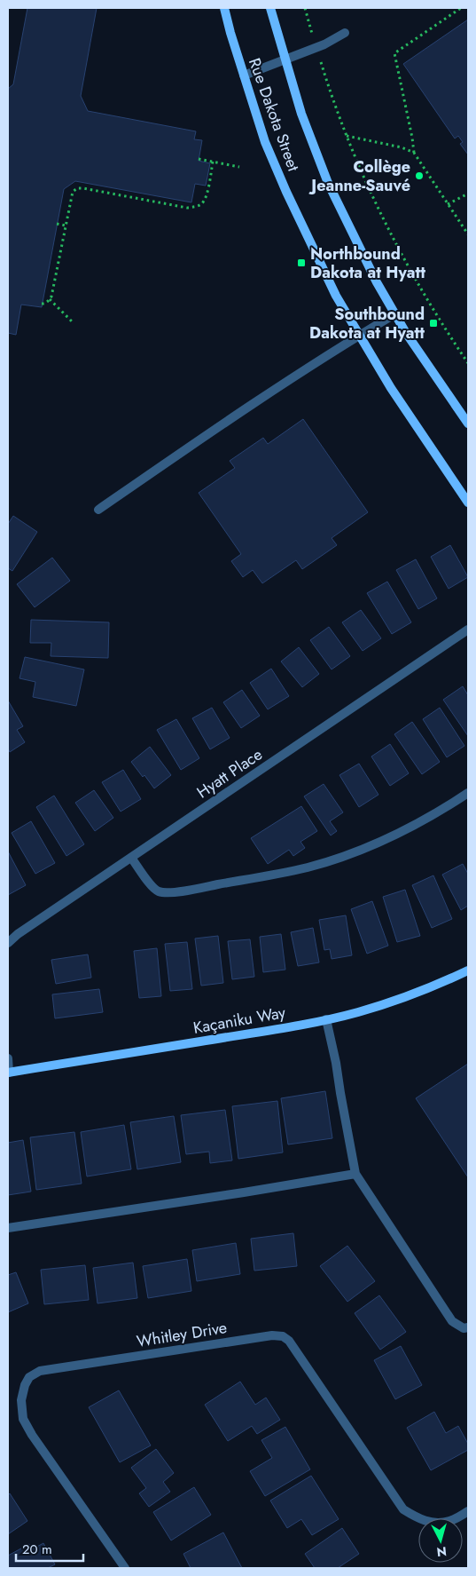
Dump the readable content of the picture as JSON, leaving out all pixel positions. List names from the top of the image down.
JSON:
{
  "streets": {
    "main road": ["Rue Dakota Street", "Kaçaniku Way"],
    "street": ["Hyatt Place", "Whitley Drive"]
  },
  "places": {
    "other": ["Collège Jeanne-Sauvé"],
    "transit": ["Northbound Dakota at Hyatt", "Southbound Dakota at Hyatt"]
  },
  "scale_bar": "20 m",
  "north": "bottom"
}
